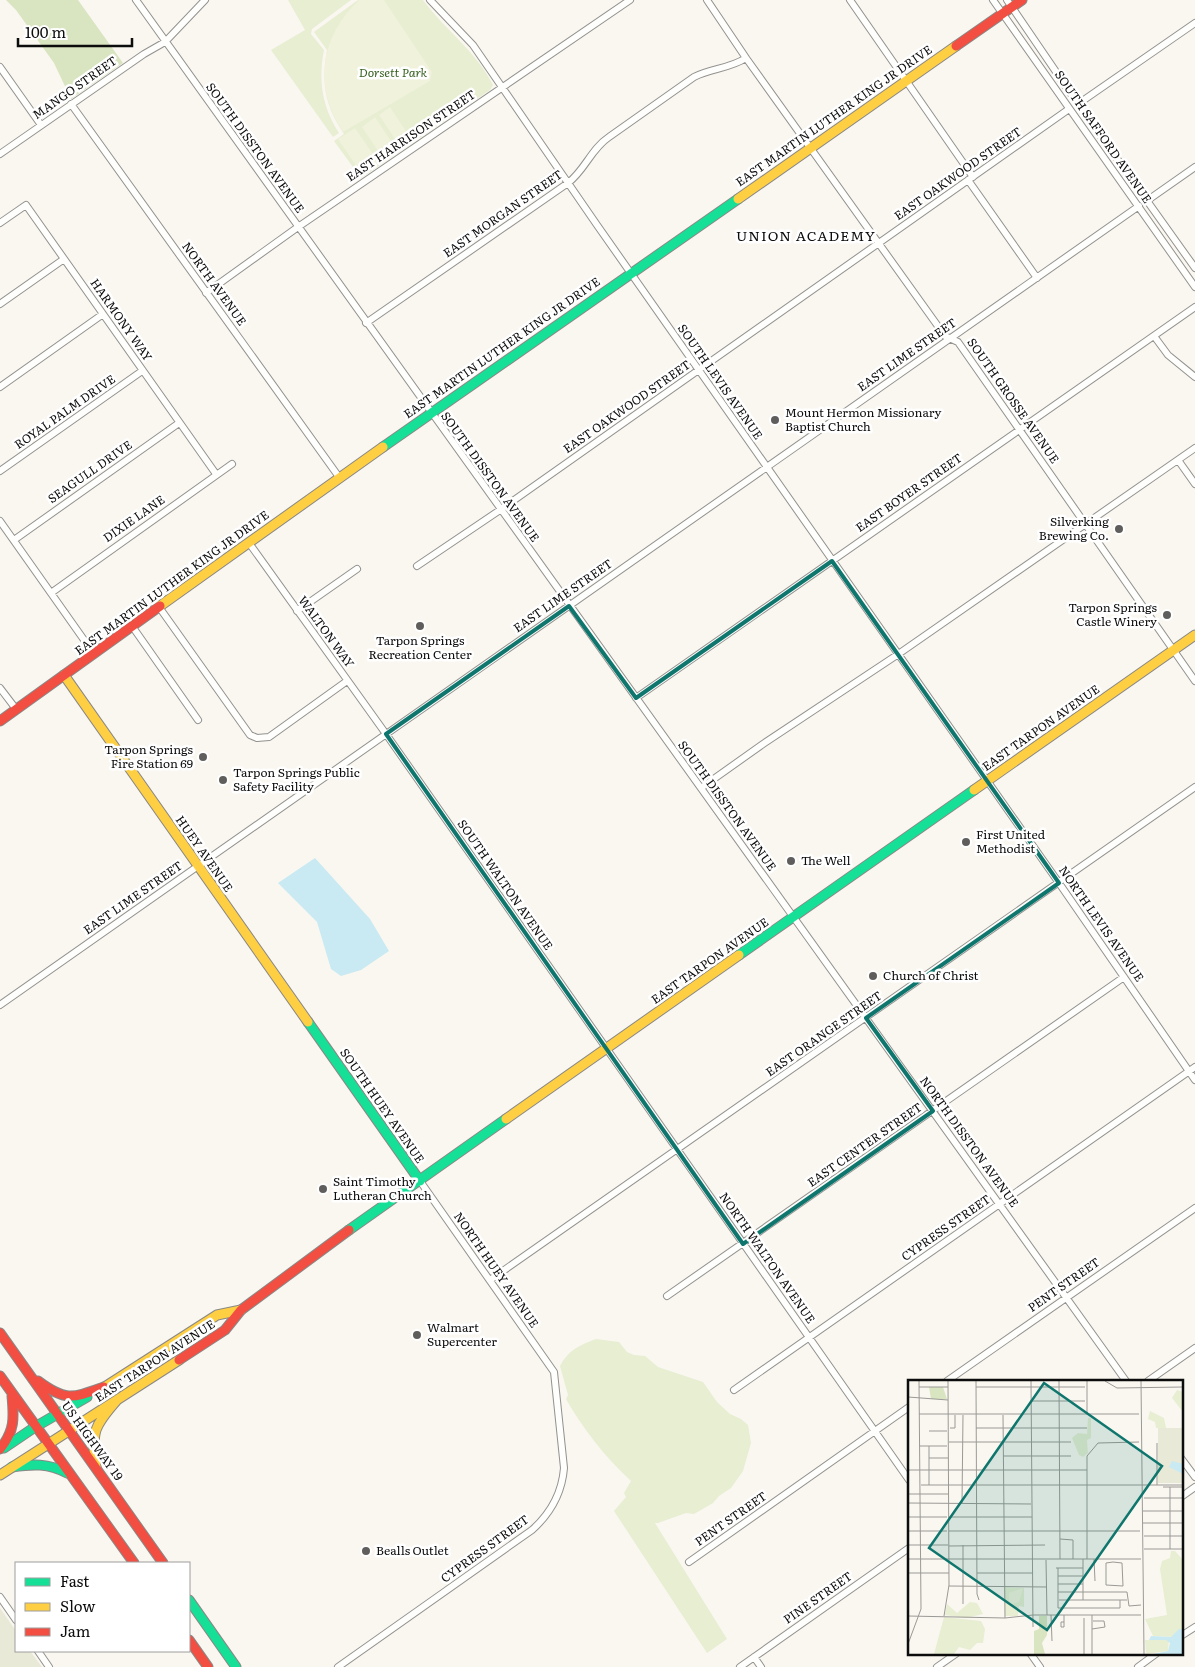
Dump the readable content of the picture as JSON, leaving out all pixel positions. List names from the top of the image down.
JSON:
{
  "streets": {
    "main road": [
      "EAST MARTIN LUTHER KING JR DRIVE",
      "EAST TARPON AVENUE",
      "HUEY AVENUE",
      "SOUTH HUEY AVENUE",
      "US HIGHWAY 19"
    ],
    "street": [
      "MANGO STREET",
      "EAST HARRISON STREET",
      "SOUTH SAFFORD AVENUE",
      "SOUTH DISSTON AVENUE",
      "EAST OAKWOOD STREET",
      "EAST MORGAN STREET",
      "NORTH AVENUE",
      "HARMONY WAY",
      "EAST LIME STREET",
      "SOUTH LEVIS AVENUE",
      "SOUTH GROSSE AVENUE",
      "ROYAL PALM DRIVE",
      "SEAGULL DRIVE",
      "EAST BOYER STREET",
      "DIXIE LANE",
      "WALTON WAY",
      "SOUTH WALTON AVENUE",
      "NORTH LEVIS AVENUE",
      "EAST ORANGE STREET",
      "NORTH DISSTON AVENUE",
      "EAST CENTER STREET",
      "CYPRESS STREET",
      "NORTH WALTON AVENUE",
      "NORTH HUEY AVENUE",
      "PENT STREET",
      "PINE STREET"
    ]
  },
  "crossings": [
    ["MANGO STREET", "SOUTH DISSTON AVENUE"],
    ["MANGO STREET", "NORTH AVENUE"],
    ["EAST MARTIN LUTHER KING JR DRIVE", "SOUTH SAFFORD AVENUE"],
    ["EAST MARTIN LUTHER KING JR DRIVE", "SOUTH DISSTON AVENUE"],
    ["EAST MARTIN LUTHER KING JR DRIVE", "NORTH AVENUE"],
    ["EAST MARTIN LUTHER KING JR DRIVE", "SOUTH LEVIS AVENUE"],
    ["EAST MARTIN LUTHER KING JR DRIVE", "SOUTH GROSSE AVENUE"],
    ["EAST MARTIN LUTHER KING JR DRIVE", "WALTON WAY"],
    ["EAST MARTIN LUTHER KING JR DRIVE", "HUEY AVENUE"],
    ["EAST HARRISON STREET", "SOUTH DISSTON AVENUE"],
    ["EAST HARRISON STREET", "NORTH AVENUE"],
    ["EAST HARRISON STREET", "SOUTH LEVIS AVENUE"],
    ["SOUTH SAFFORD AVENUE", "EAST OAKWOOD STREET"],
    ["SOUTH SAFFORD AVENUE", "EAST LIME STREET"],
    ["SOUTH DISSTON AVENUE", "EAST OAKWOOD STREET"],
    ["SOUTH DISSTON AVENUE", "EAST MORGAN STREET"],
    ["SOUTH DISSTON AVENUE", "EAST LIME STREET"],
    ["SOUTH DISSTON AVENUE", "EAST BOYER STREET"],
    ["SOUTH DISSTON AVENUE", "EAST TARPON AVENUE"],
    ["SOUTH DISSTON AVENUE", "NORTH DISSTON AVENUE"],
    ["EAST OAKWOOD STREET", "SOUTH LEVIS AVENUE"],
    ["EAST OAKWOOD STREET", "SOUTH GROSSE AVENUE"],
    ["EAST MORGAN STREET", "SOUTH LEVIS AVENUE"],
    ["EAST MORGAN STREET", "SOUTH GROSSE AVENUE"],
    ["HARMONY WAY", "ROYAL PALM DRIVE"],
    ["HARMONY WAY", "SEAGULL DRIVE"],
    ["HARMONY WAY", "DIXIE LANE"],
    ["EAST LIME STREET", "SOUTH LEVIS AVENUE"],
    ["EAST LIME STREET", "SOUTH GROSSE AVENUE"],
    ["EAST LIME STREET", "WALTON WAY"],
    ["EAST LIME STREET", "HUEY AVENUE"],
    ["EAST LIME STREET", "SOUTH WALTON AVENUE"],
    ["SOUTH LEVIS AVENUE", "EAST BOYER STREET"],
    ["SOUTH LEVIS AVENUE", "EAST TARPON AVENUE"],
    ["SOUTH LEVIS AVENUE", "NORTH LEVIS AVENUE"],
    ["SOUTH GROSSE AVENUE", "EAST BOYER STREET"],
    ["SOUTH GROSSE AVENUE", "EAST TARPON AVENUE"],
    ["WALTON WAY", "SOUTH WALTON AVENUE"],
    ["EAST TARPON AVENUE", "SOUTH WALTON AVENUE"],
    ["EAST TARPON AVENUE", "NORTH LEVIS AVENUE"],
    ["EAST TARPON AVENUE", "SOUTH HUEY AVENUE"],
    ["EAST TARPON AVENUE", "NORTH DISSTON AVENUE"],
    ["EAST TARPON AVENUE", "NORTH WALTON AVENUE"],
    ["EAST TARPON AVENUE", "NORTH HUEY AVENUE"],
    ["EAST TARPON AVENUE", "US HIGHWAY 19"],
    ["HUEY AVENUE", "SOUTH HUEY AVENUE"],
    ["SOUTH WALTON AVENUE", "NORTH WALTON AVENUE"],
    ["NORTH LEVIS AVENUE", "EAST ORANGE STREET"],
    ["NORTH LEVIS AVENUE", "EAST CENTER STREET"],
    ["NORTH LEVIS AVENUE", "CYPRESS STREET"],
    ["EAST ORANGE STREET", "NORTH DISSTON AVENUE"],
    ["EAST ORANGE STREET", "NORTH WALTON AVENUE"],
    ["EAST ORANGE STREET", "NORTH HUEY AVENUE"],
    ["SOUTH HUEY AVENUE", "NORTH HUEY AVENUE"],
    ["NORTH DISSTON AVENUE", "EAST CENTER STREET"],
    ["NORTH DISSTON AVENUE", "CYPRESS STREET"],
    ["NORTH DISSTON AVENUE", "PENT STREET"],
    ["EAST CENTER STREET", "NORTH WALTON AVENUE"],
    ["CYPRESS STREET", "NORTH WALTON AVENUE"],
    ["CYPRESS STREET", "NORTH HUEY AVENUE"],
    ["NORTH WALTON AVENUE", "PENT STREET"]
  ],
  "districts": ["UNION ACADEMY"],
  "parks": ["Dorsett Park"],
  "places": [
    "Mount Hermon Missionary Baptist Church",
    "Silverking Brewing Co.",
    "Tarpon Springs Castle Winery",
    "Tarpon Springs Recreation Center",
    "Tarpon Springs Fire Station 69",
    "Tarpon Springs Public Safety Facility",
    "First United Methodist",
    "The Well",
    "Church of Christ",
    "Saint Timothy Lutheran Church",
    "Walmart Supercenter",
    "Bealls Outlet"
  ],
  "legend": ["Fast", "Slow", "Jam"],
  "scale_bar": "100 m"
}
